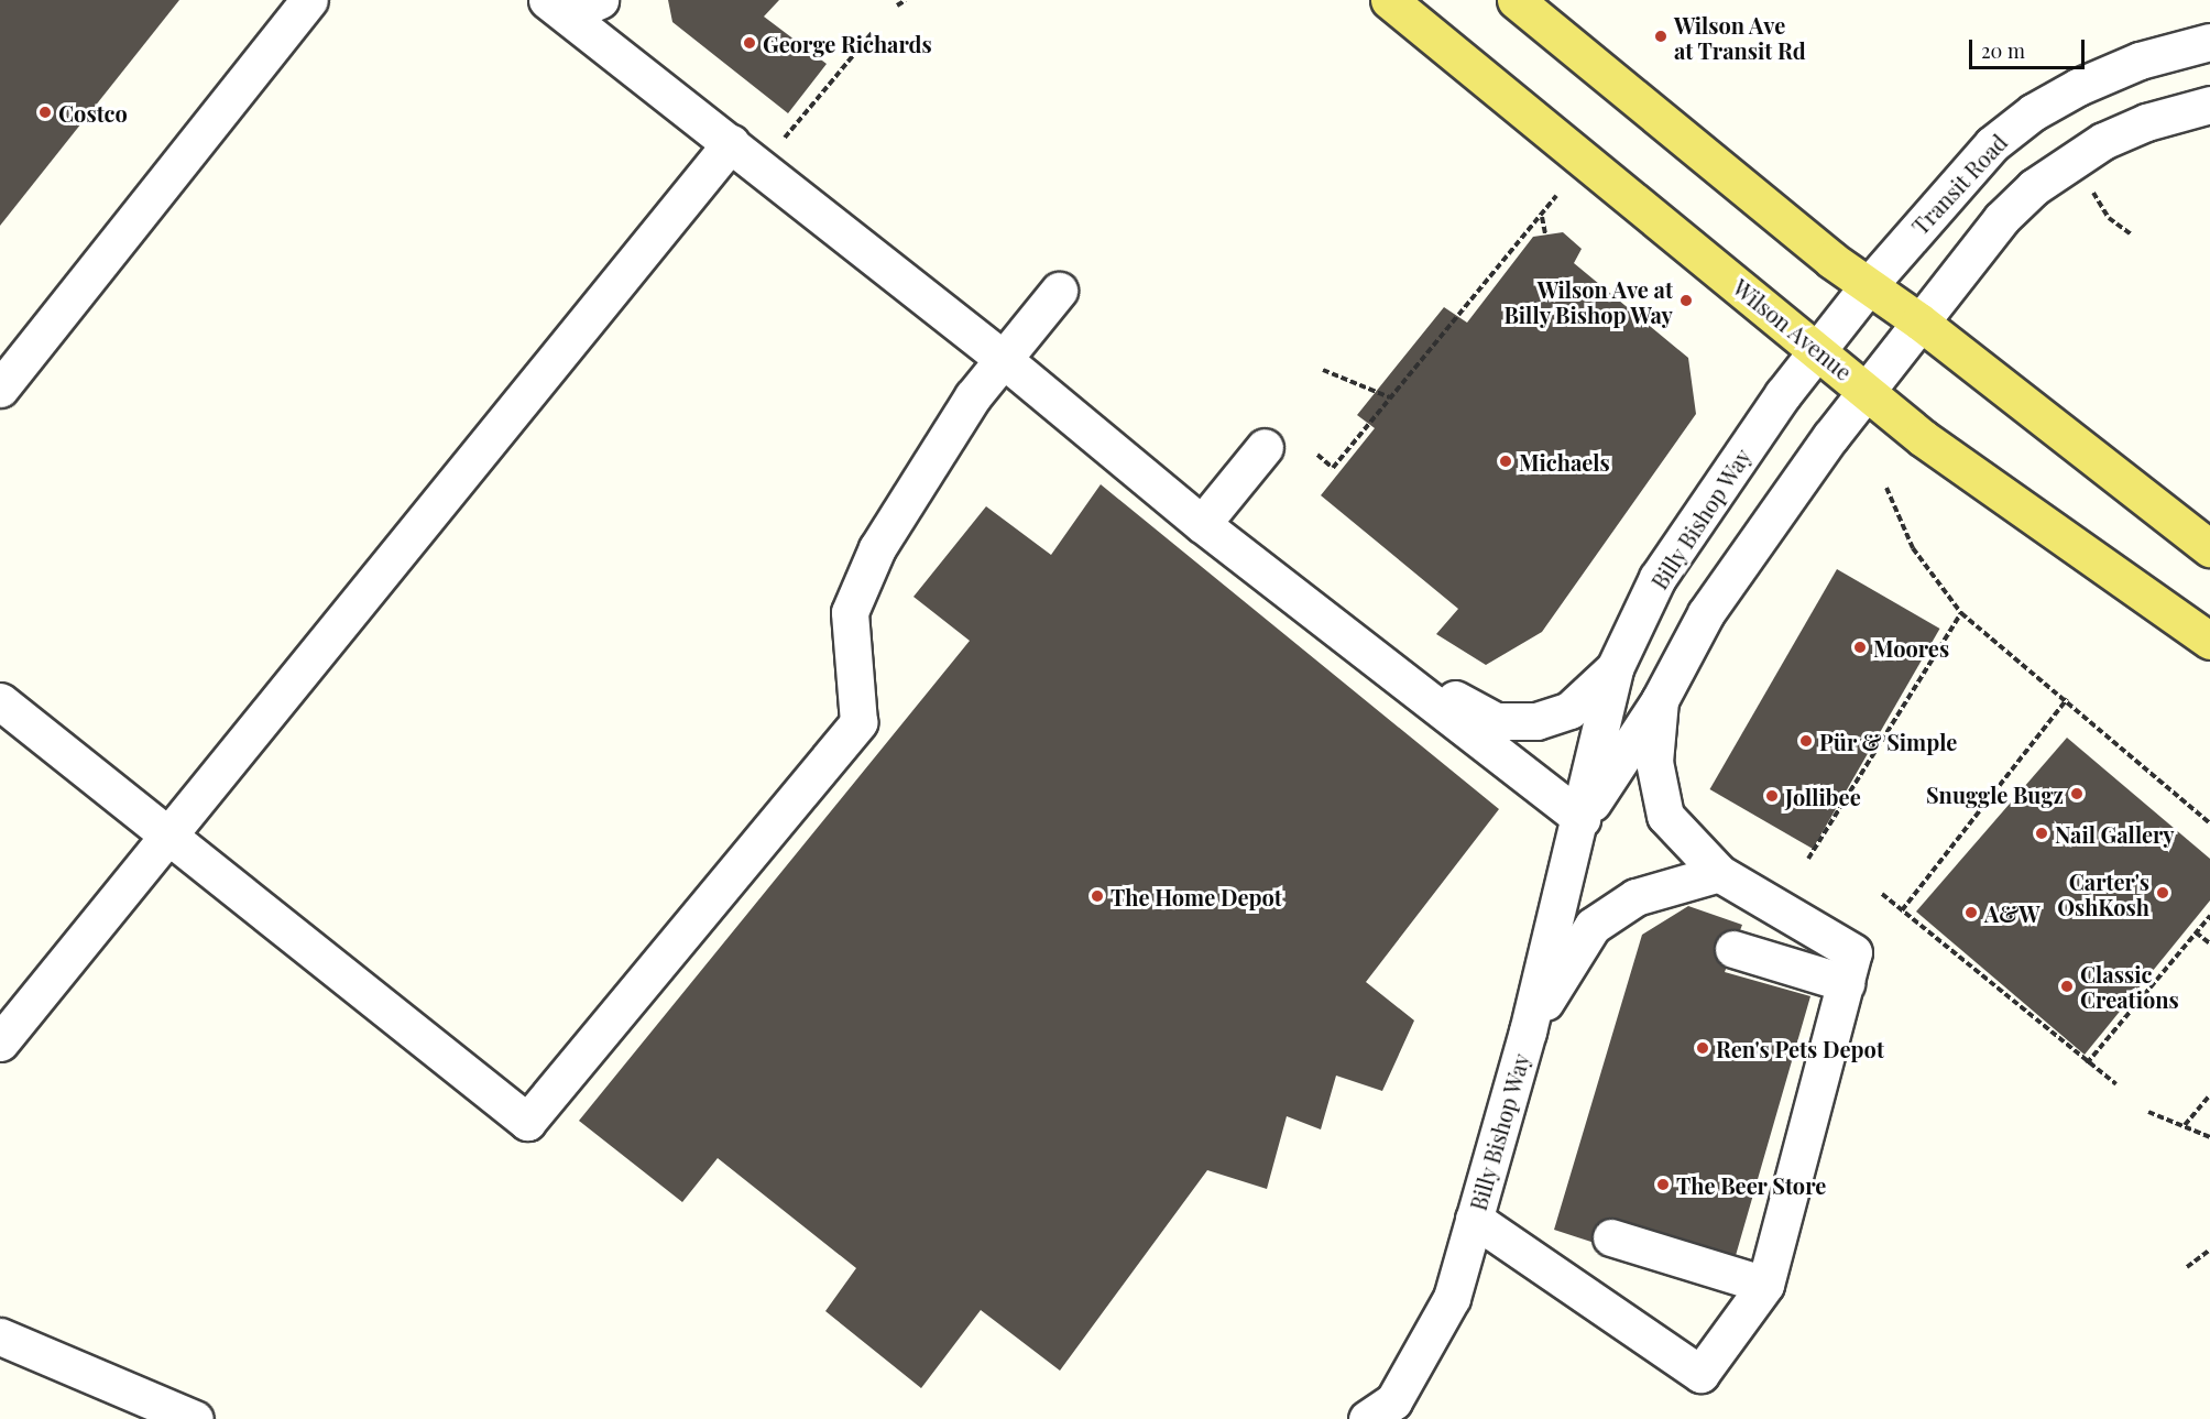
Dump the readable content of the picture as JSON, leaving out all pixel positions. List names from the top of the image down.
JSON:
{
  "streets": {
    "main road": ["Wilson Avenue"],
    "street": ["Transit Road", "Billy Bishop Way"]
  },
  "crossings": [
    ["Transit Road", "Billy Bishop Way"],
    ["Wilson Avenue", "Billy Bishop Way"]
  ],
  "places": [
    "Wilson Ave at Transit Rd",
    "George Richards",
    "Costco",
    "Wilson Ave at Billy Bishop Way",
    "Michaels",
    "Moores",
    "Pür & Simple",
    "Snuggle Bugz",
    "Jollibee",
    "Nail Gallery",
    "Carter's OshKosh",
    "The Home Depot",
    "A&W",
    "Classic Creations",
    "Ren's Pets Depot",
    "The Beer Store"
  ],
  "scale_bar": "20 m"
}
